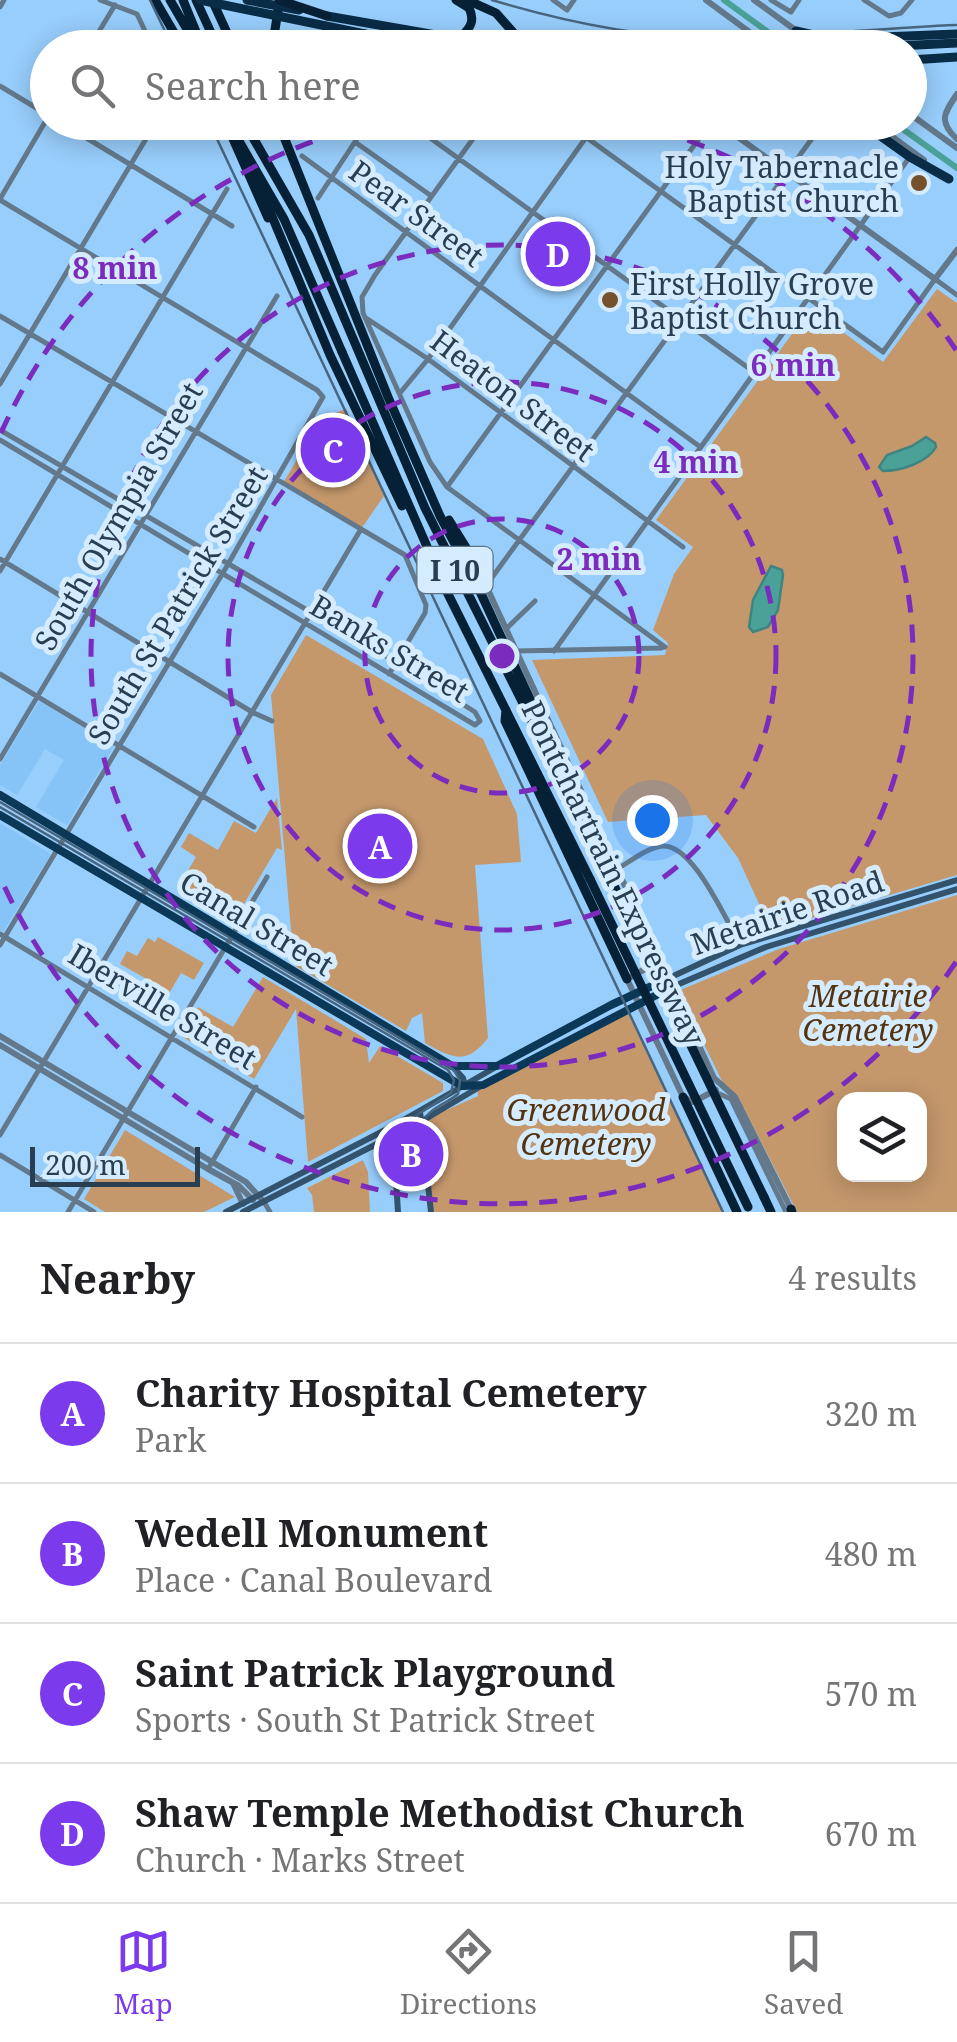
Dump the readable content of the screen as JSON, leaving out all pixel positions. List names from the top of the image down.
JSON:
{
  "streets": {
    "highway": ["I 10", "Pontchartrain Expressway"],
    "main road": ["Metairie Road", "Canal Street"],
    "street": [
      "Pear Street",
      "Heaton Street",
      "South Olympia Street",
      "South St Patrick Street",
      "Banks Street",
      "Iberville Street"
    ]
  },
  "crossings": [
    ["South Olympia Street", "South St Patrick Street"],
    ["South Olympia Street", "Banks Street"],
    ["South St Patrick Street", "Banks Street"],
    ["South St Patrick Street", "Canal Street"],
    ["South St Patrick Street", "Iberville Street"]
  ],
  "parks": ["Metairie Cemetery", "Greenwood Cemetery"],
  "places": ["Holy Tabernacle Baptist Church", "First Holly Grove Baptist Church"],
  "scale_bar": "200 m",
  "page": {
    "search": "Search here",
    "pins": [
      "D",
      "C",
      "A",
      "B"
    ],
    "scale": "200 m",
    "heading": ["Nearby", "4 results"],
    "list": [
      {
        "mark": "A",
        "name": "Charity Hospital Cemetery",
        "note": "Park",
        "value": "320 m"
      },
      {
        "mark": "B",
        "name": "Wedell Monument",
        "note": "Place · Canal Boulevard",
        "value": "480 m"
      },
      {
        "mark": "C",
        "name": "Saint Patrick Playground",
        "note": "Sports · South St Patrick Street",
        "value": "570 m"
      },
      {
        "mark": "D",
        "name": "Shaw Temple Methodist Church",
        "note": "Church · Marks Street",
        "value": "670 m"
      }
    ],
    "nav": ["Map", "Directions", "Saved"]
  },
  "rings": [
    "8 min",
    "6 min",
    "4 min",
    "2 min"
  ]
}
